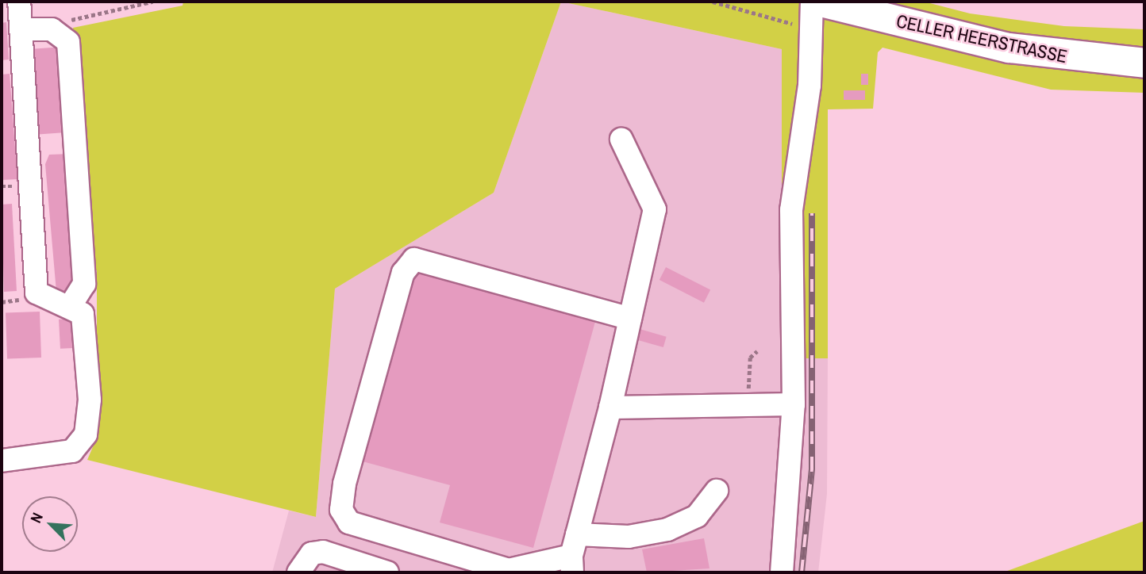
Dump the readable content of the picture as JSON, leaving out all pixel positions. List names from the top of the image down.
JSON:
{
  "streets": {
    "main road": ["CELLER HEERSTRASSE"]
  },
  "north": "top left"
}
